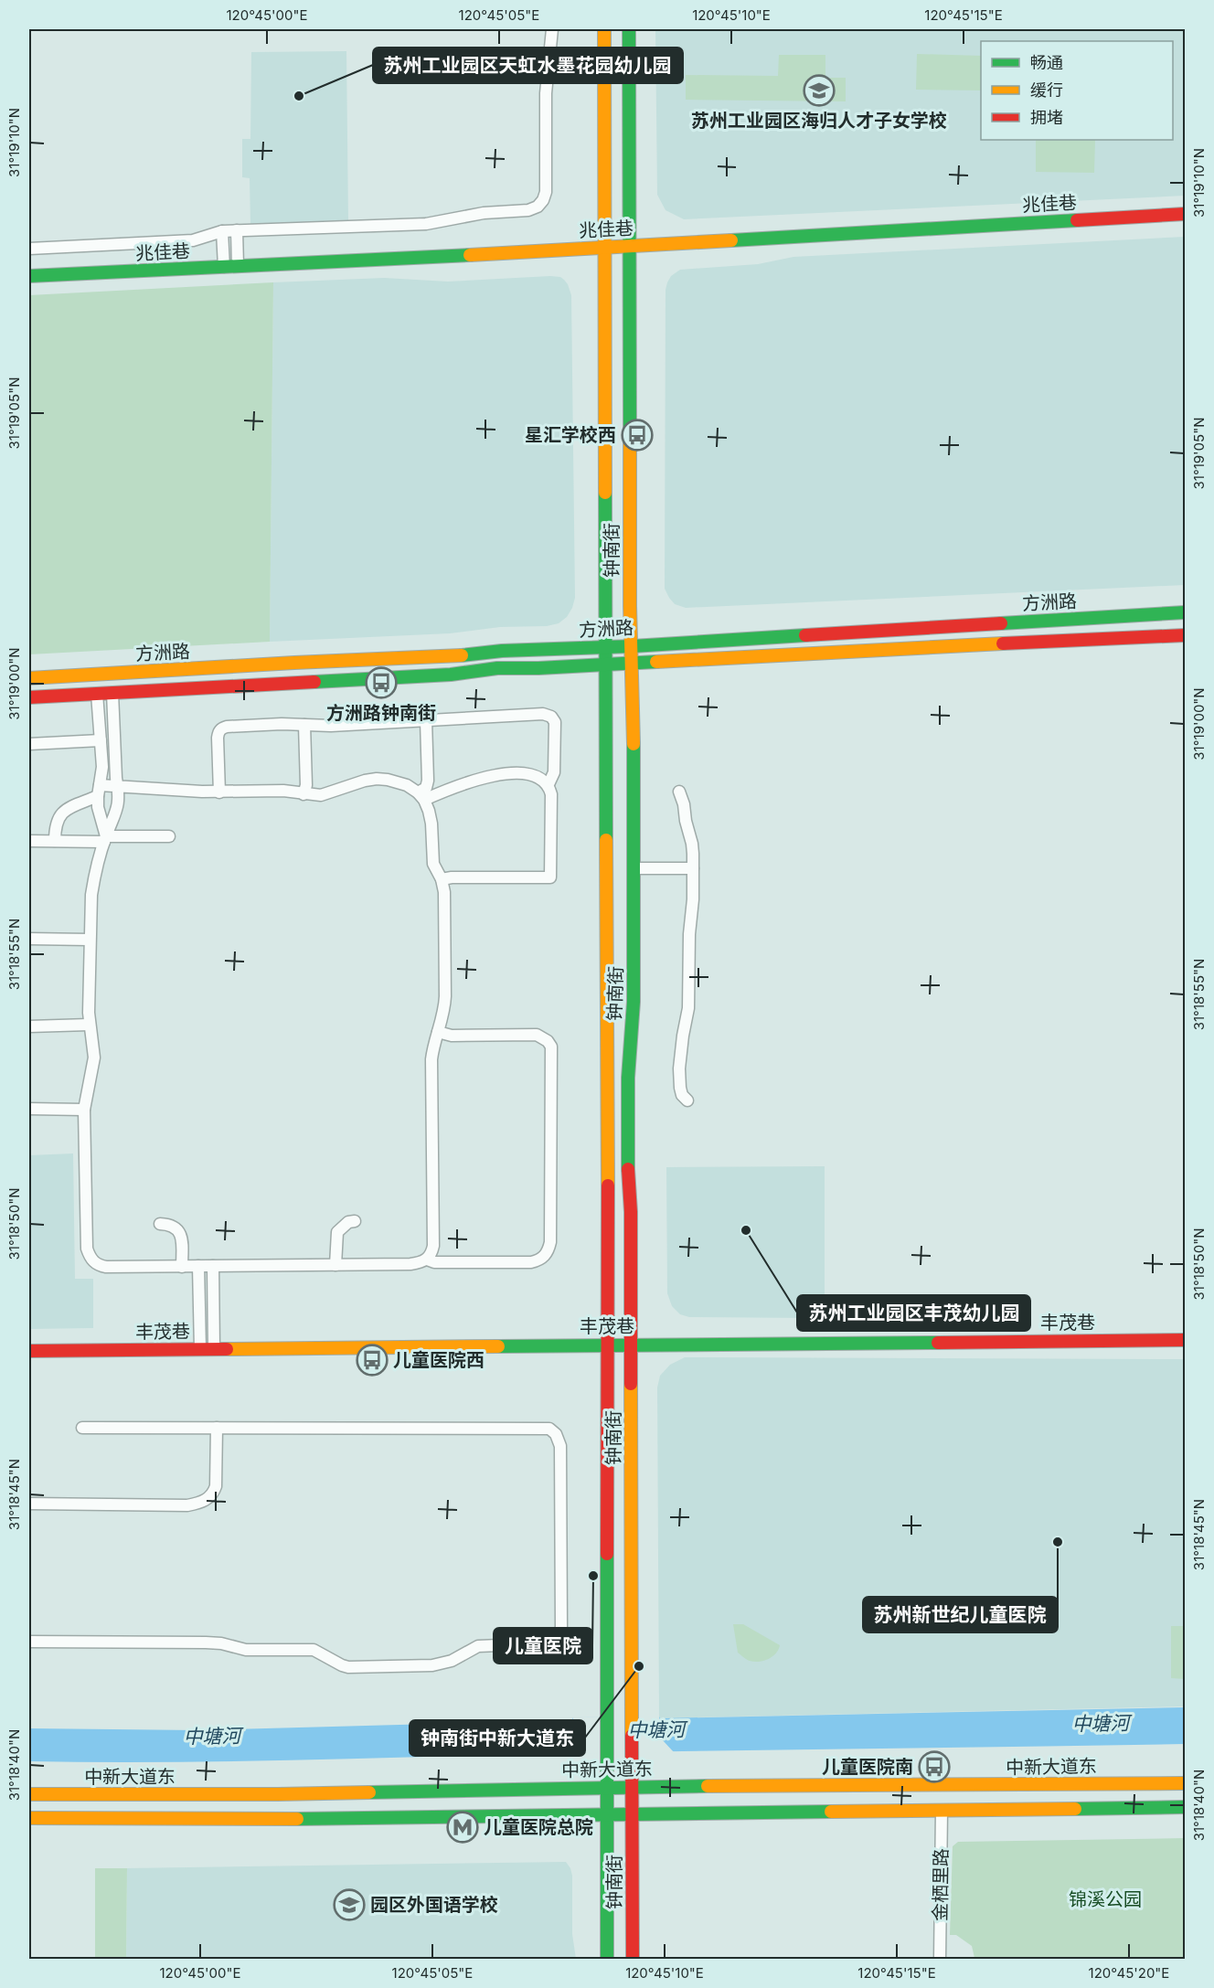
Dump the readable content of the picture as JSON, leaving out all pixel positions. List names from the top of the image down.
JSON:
{
  "streets": {
    "main road": [
      "兆佳巷",
      "钟南街",
      "方洲路",
      "丰茂巷",
      "中新大道东"
    ],
    "street": ["金栖里路"]
  },
  "crossings": [
    ["兆佳巷", "钟南街"],
    ["钟南街", "方洲路"],
    ["钟南街", "丰茂巷"],
    ["钟南街", "中新大道东"]
  ],
  "water": ["中塘河"],
  "parks": ["锦溪公园"],
  "places": {
    "school or university": ["苏州工业园区海归人才子女学校", "园区外国语学校"],
    "other": [
      "苏州工业园区天虹水墨花园幼儿园",
      "苏州工业园区丰茂幼儿园",
      "苏州新世纪儿童医院",
      "儿童医院",
      "钟南街中新大道东"
    ],
    "bus stop": [
      "星汇学校西",
      "方洲路钟南街",
      "儿童医院西",
      "儿童医院南"
    ],
    "metro station": ["儿童医院总院"]
  },
  "legend": ["畅通", "缓行", "拥堵"],
  "coordinates": [
    "120°45'00\"E",
    "120°45'05\"E",
    "120°45'10\"E",
    "120°45'15\"E",
    "31°19'10\"N",
    "31°19'05\"N",
    "31°19'00\"N",
    "31°18'55\"N",
    "31°18'50\"N",
    "31°18'45\"N",
    "31°18'40\"N",
    "120°45'20\"E"
  ]
}
